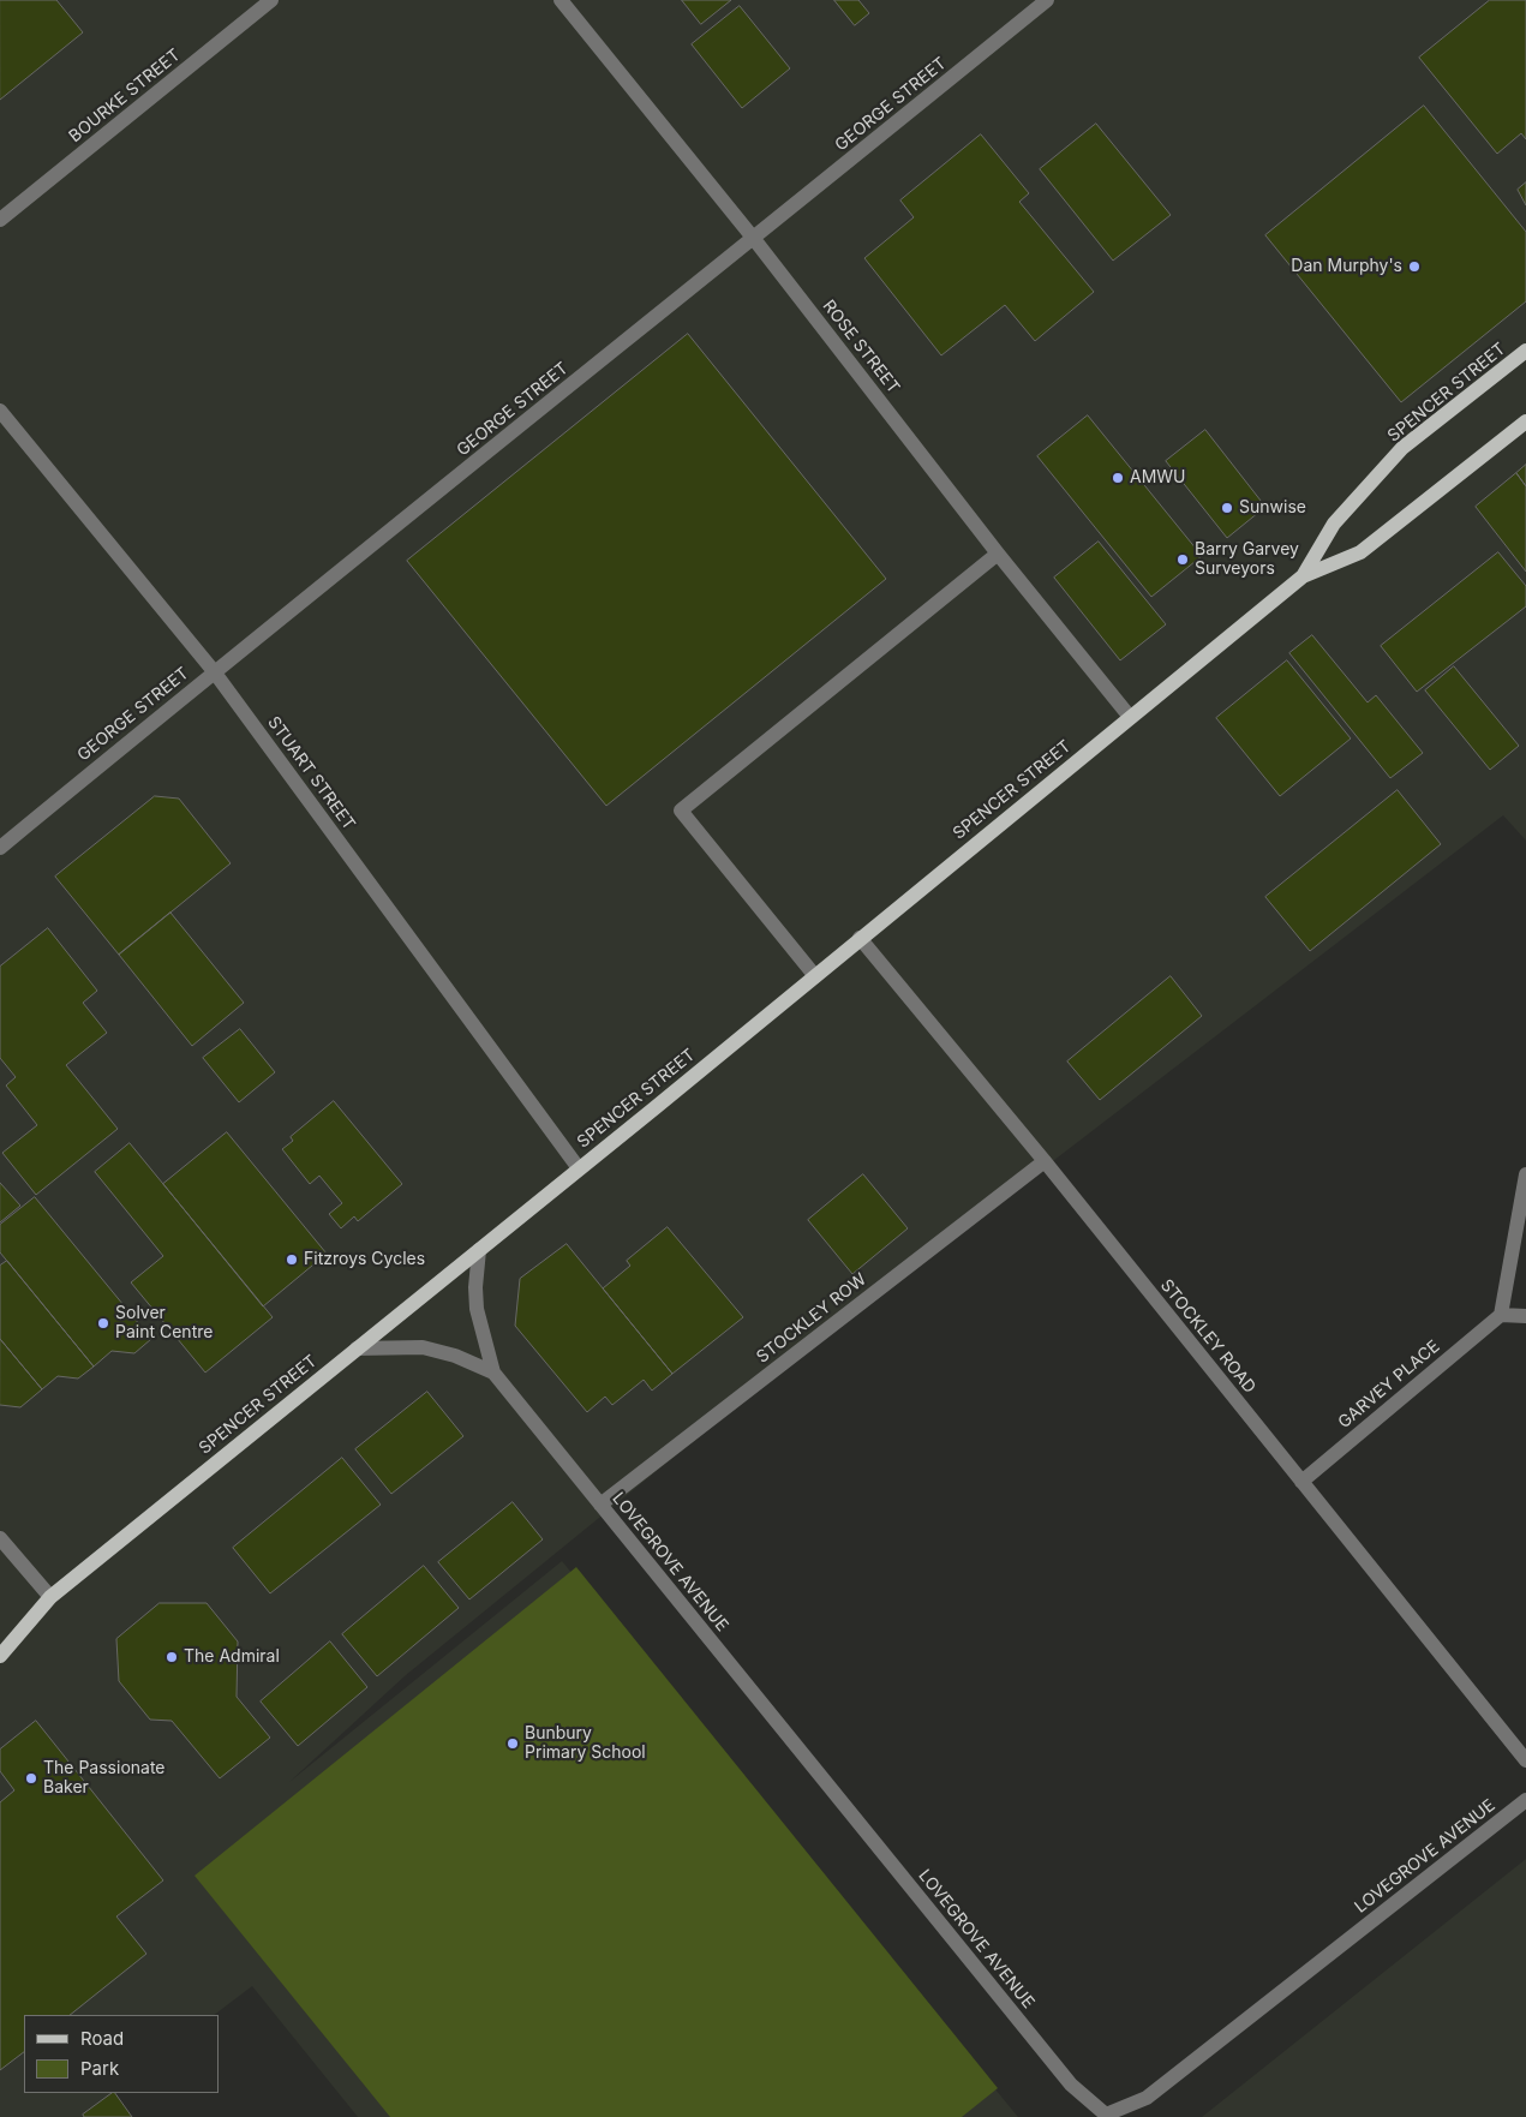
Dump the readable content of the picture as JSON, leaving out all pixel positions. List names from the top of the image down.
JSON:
{
  "streets": {
    "main road": ["SPENCER STREET"],
    "street": [
      "BOURKE STREET",
      "GEORGE STREET",
      "ROSE STREET",
      "STUART STREET",
      "STOCKLEY ROW",
      "STOCKLEY ROAD",
      "GARVEY PLACE",
      "LOVEGROVE AVENUE"
    ]
  },
  "crossings": [
    ["GEORGE STREET", "ROSE STREET"],
    ["GEORGE STREET", "STUART STREET"],
    ["ROSE STREET", "SPENCER STREET"],
    ["SPENCER STREET", "STUART STREET"],
    ["SPENCER STREET", "STOCKLEY ROAD"],
    ["SPENCER STREET", "LOVEGROVE AVENUE"],
    ["STOCKLEY ROW", "STOCKLEY ROAD"],
    ["STOCKLEY ROW", "LOVEGROVE AVENUE"],
    ["STOCKLEY ROAD", "GARVEY PLACE"]
  ],
  "places": [
    "Dan Murphy's",
    "AMWU",
    "Sunwise",
    "Barry Garvey Surveyors",
    "Fitzroys Cycles",
    "Solver Paint Centre",
    "The Admiral",
    "Bunbury Primary School",
    "The Passionate Baker"
  ],
  "legend": ["Road", "Park"]
}
